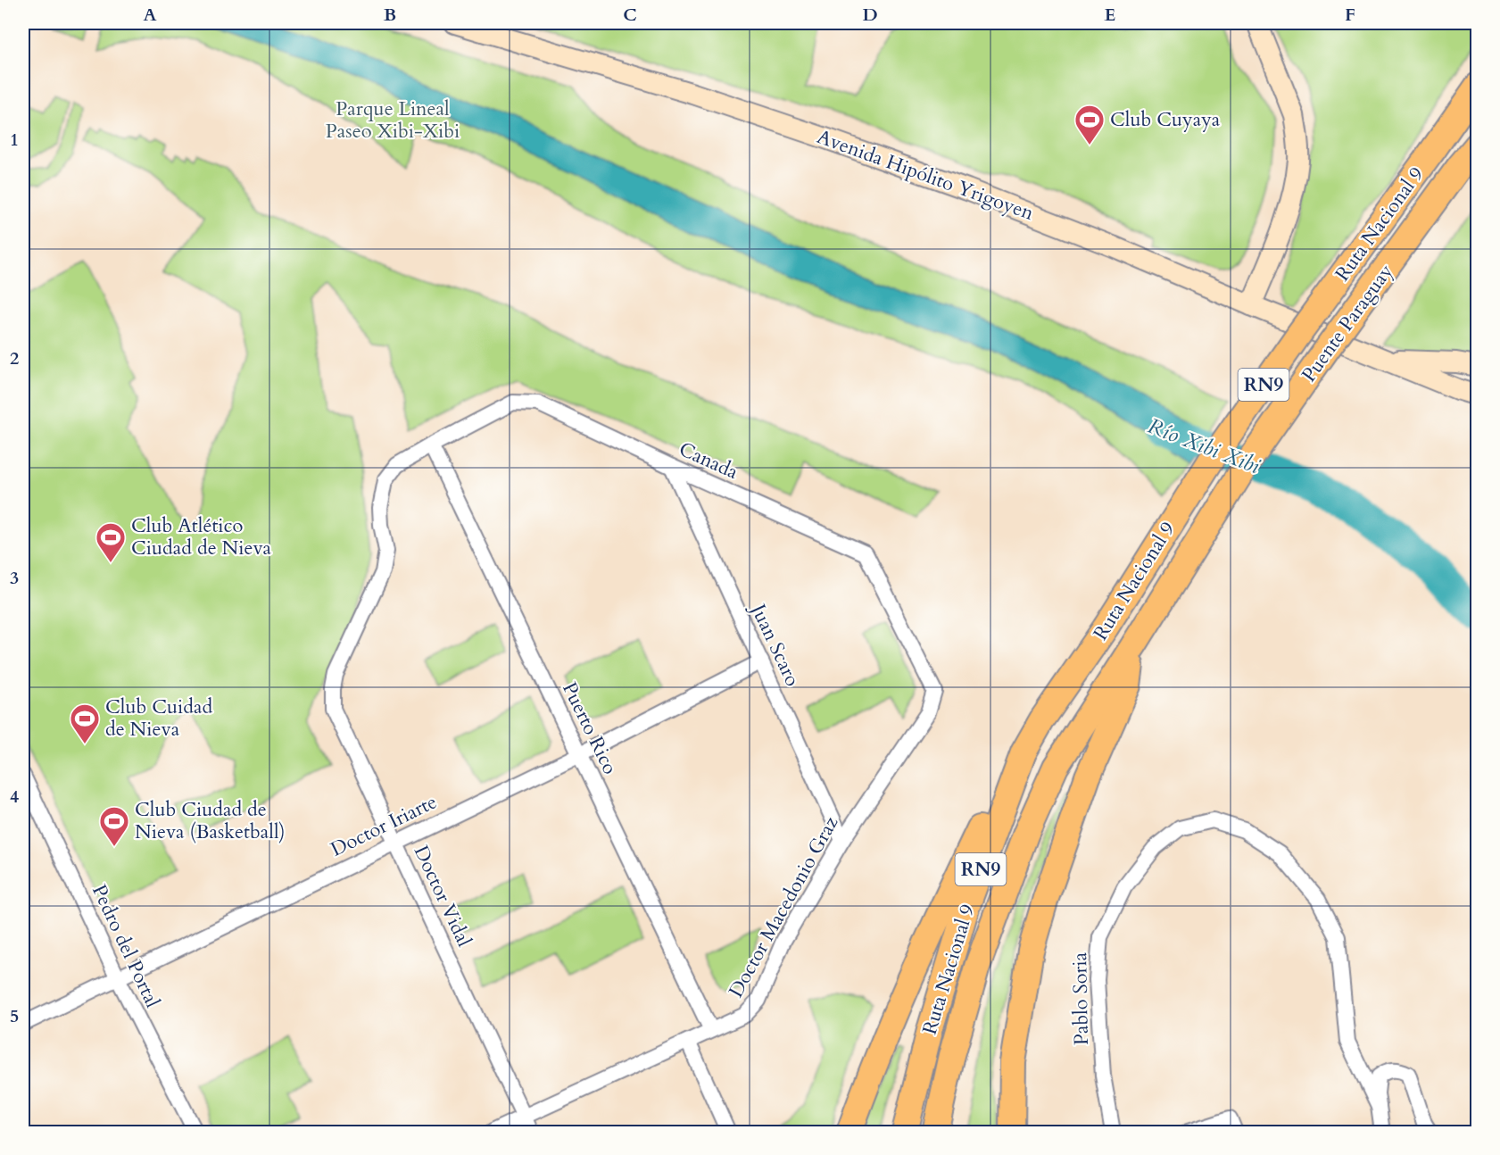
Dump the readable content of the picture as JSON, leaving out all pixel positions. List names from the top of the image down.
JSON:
{
  "streets": {
    "highway": ["Ruta Nacional 9", "Puente Paraguay", "RN9"],
    "main road": ["Avenida Hipólito Yrigoyen"],
    "street": [
      "Canada",
      "Juan Scaro",
      "Puerto Rico",
      "Doctor Iriarte",
      "Doctor Vidal",
      "Doctor Macedonio Graz",
      "Pedro del Portal",
      "Pablo Soria"
    ]
  },
  "crossings": [
    ["Ruta Nacional 9", "Puente Paraguay"],
    ["Canada", "Juan Scaro"],
    ["Canada", "Puerto Rico"],
    ["Canada", "Doctor Vidal"],
    ["Canada", "Doctor Macedonio Graz"],
    ["Juan Scaro", "Doctor Iriarte"],
    ["Juan Scaro", "Doctor Macedonio Graz"],
    ["Puerto Rico", "Doctor Iriarte"],
    ["Puerto Rico", "Doctor Macedonio Graz"],
    ["Doctor Iriarte", "Doctor Vidal"],
    ["Doctor Iriarte", "Pedro del Portal"],
    ["Doctor Vidal", "Doctor Macedonio Graz"]
  ],
  "water": ["Río Xibi Xibi"],
  "parks": ["Parque Lineal Paseo Xibi-Xibi"],
  "places": {
    "sports": [
      "Club Cuyaya",
      "Club Atlético Ciudad de Nieva",
      "Club Cuidad de Nieva",
      "Club Ciudad de Nieva (Basketball)"
    ]
  },
  "grid": {
    "columns": [
      "A",
      "B",
      "C",
      "D",
      "E",
      "F"
    ],
    "rows": [
      "1",
      "2",
      "3",
      "4",
      "5"
    ]
  }
}
